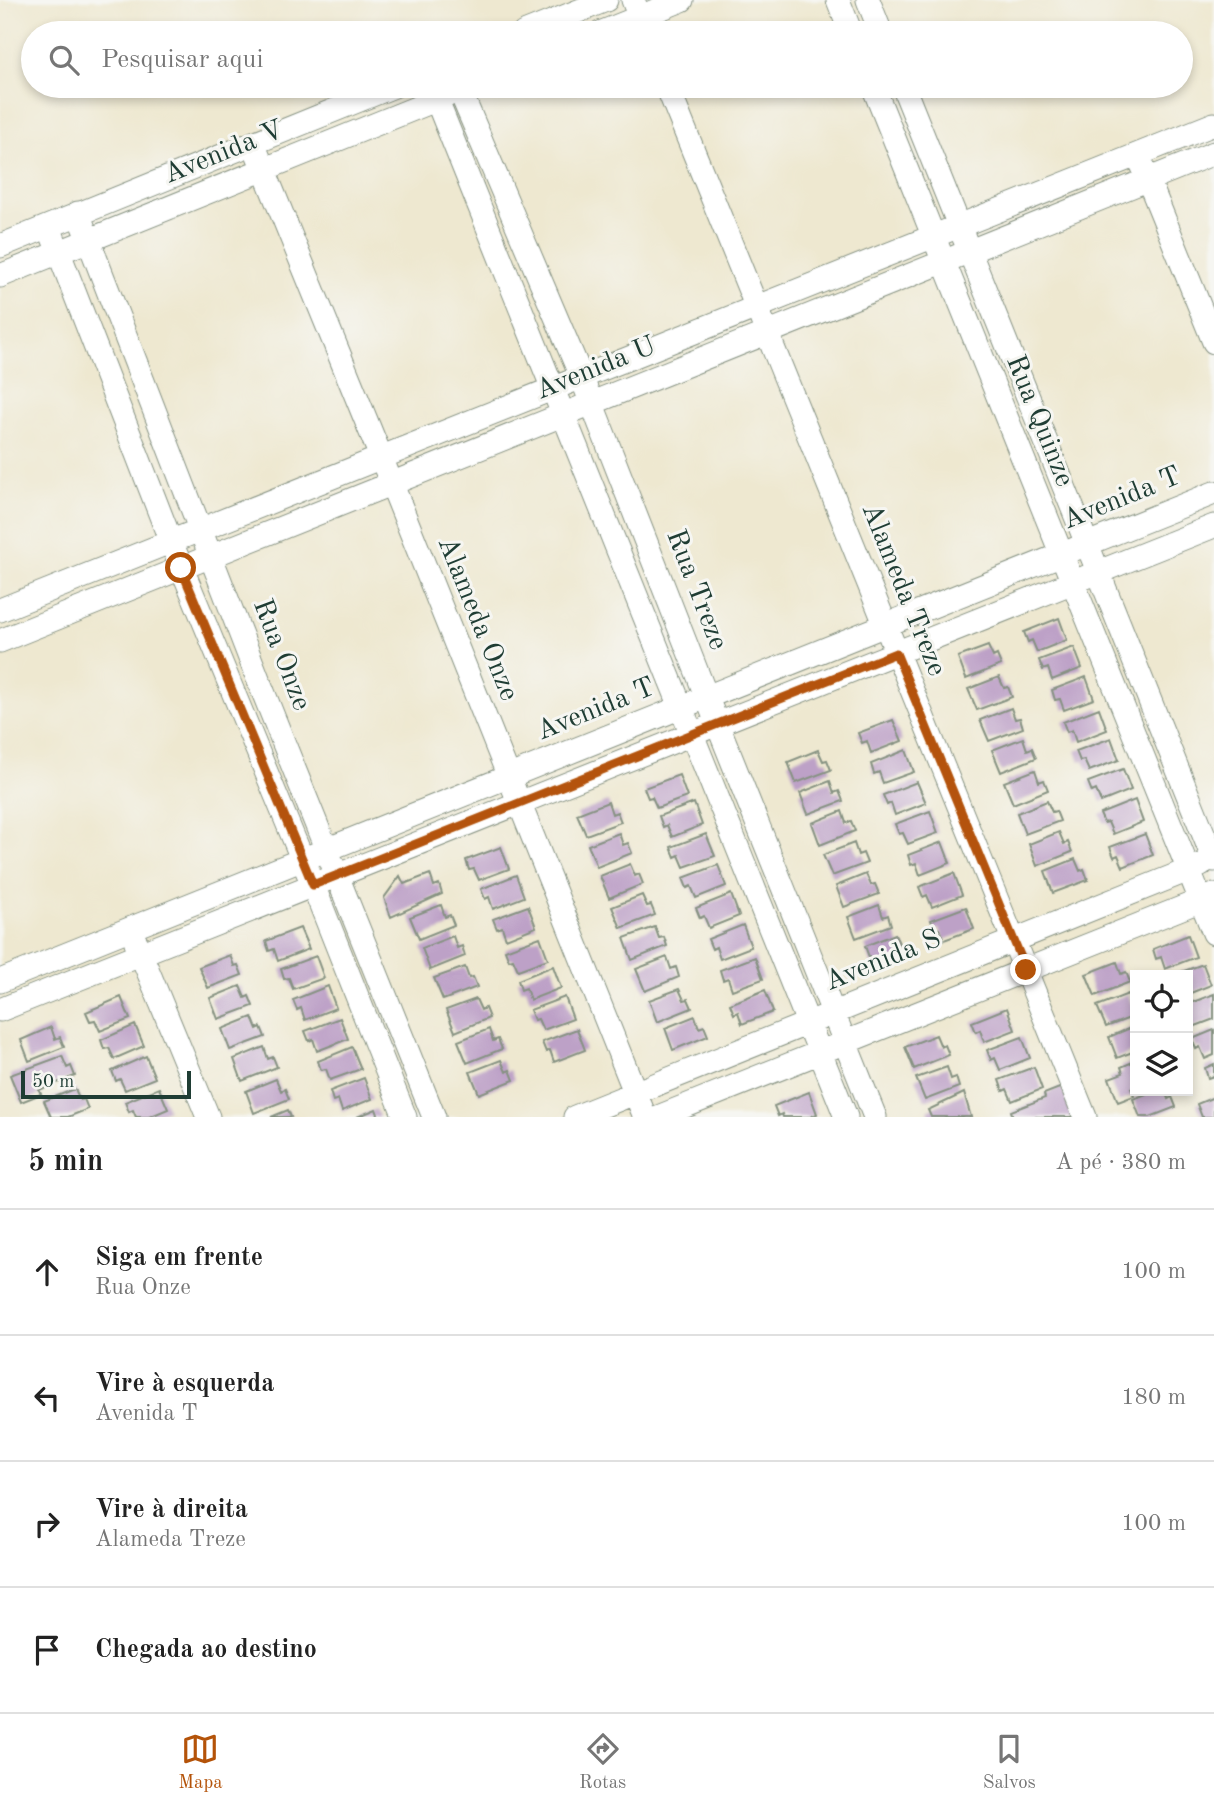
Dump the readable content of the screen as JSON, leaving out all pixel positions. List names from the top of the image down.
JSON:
{
  "streets": {
    "street": [
      "Avenida V",
      "Avenida U",
      "Rua Quinze",
      "Avenida T",
      "Rua Treze",
      "Alameda Treze",
      "Alameda Onze",
      "Rua Onze",
      "Avenida S"
    ]
  },
  "crossings": [
    ["Avenida V", "Alameda Onze"],
    ["Avenida V", "Rua Onze"],
    ["Avenida U", "Rua Quinze"],
    ["Avenida U", "Rua Treze"],
    ["Avenida U", "Alameda Treze"],
    ["Avenida U", "Alameda Onze"],
    ["Avenida U", "Rua Onze"],
    ["Rua Quinze", "Avenida T"],
    ["Rua Quinze", "Avenida S"],
    ["Avenida T", "Rua Treze"],
    ["Avenida T", "Alameda Treze"],
    ["Avenida T", "Alameda Onze"],
    ["Avenida T", "Rua Onze"],
    ["Rua Treze", "Avenida S"],
    ["Alameda Treze", "Avenida S"],
    ["Alameda Onze", "Avenida S"]
  ],
  "scale_bar": "50 m",
  "page": {
    "search": "Pesquisar aqui",
    "scale": "50 m",
    "heading": ["5 min", "A pé · 380 m"],
    "list": [
      ["Siga em frente", "Rua Onze", "100 m"],
      ["Vire à esquerda", "Avenida T", "180 m"],
      ["Vire à direita", "Alameda Treze", "100 m"],
      "Chegada ao destino"
    ],
    "nav": ["Mapa", "Rotas", "Salvos"]
  }
}
